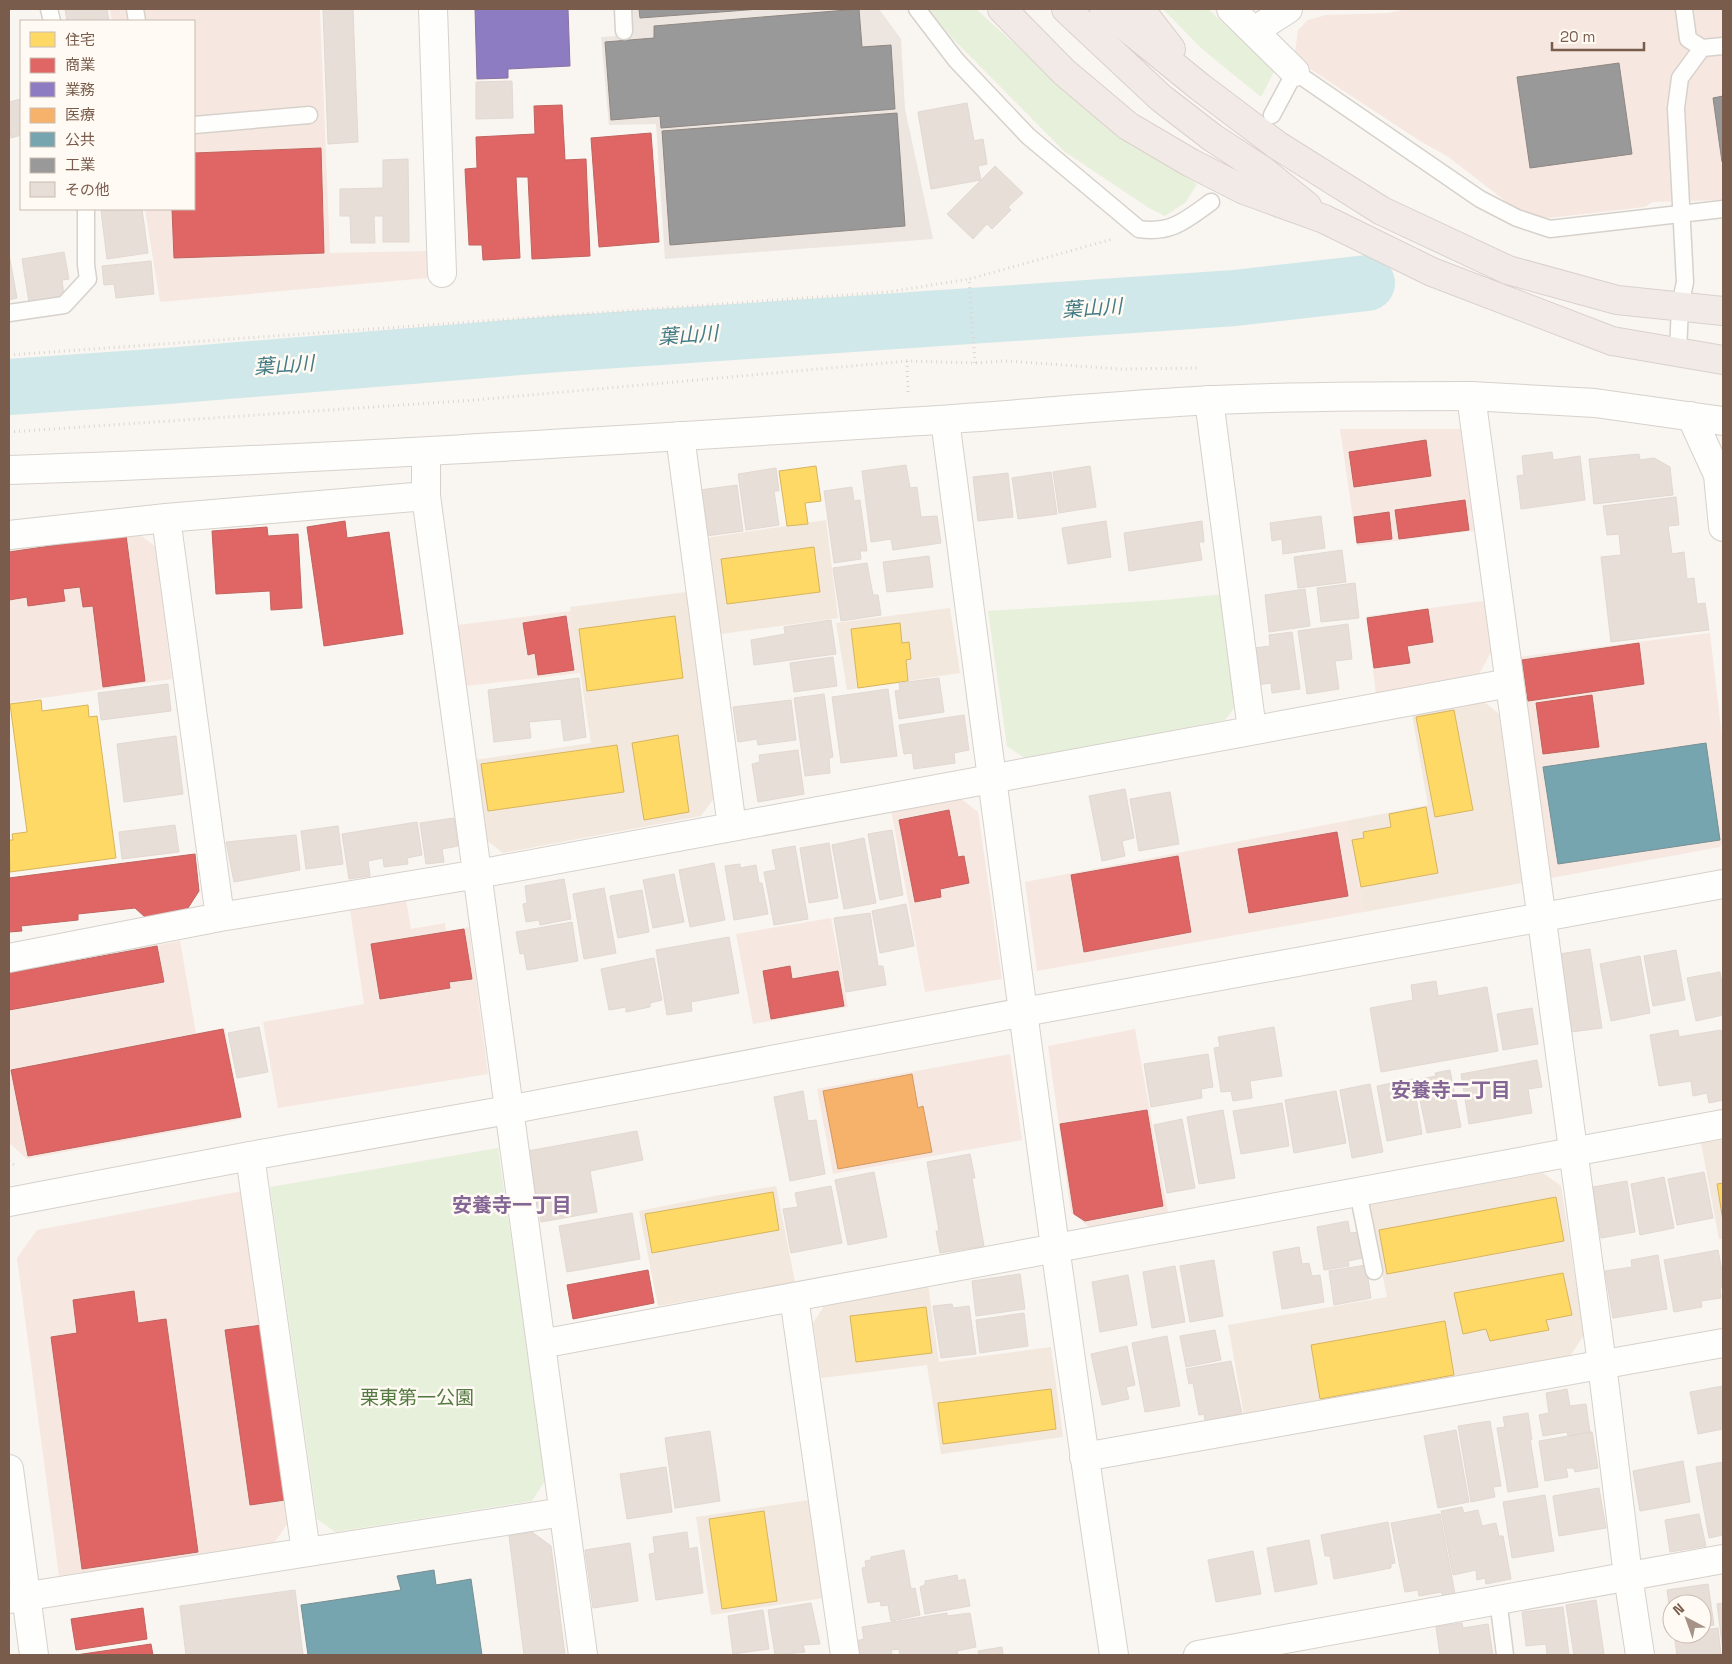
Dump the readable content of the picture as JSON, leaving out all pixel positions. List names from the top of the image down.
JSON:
{
  "districts": ["安養寺二丁目", "安養寺一丁目"],
  "water": ["葉山川"],
  "parks": ["栗東第一公園"],
  "legend": [
    "住宅",
    "商業",
    "業務",
    "医療",
    "公共",
    "工業",
    "その他"
  ],
  "scale_bar": "20 m",
  "north": "top left"
}
